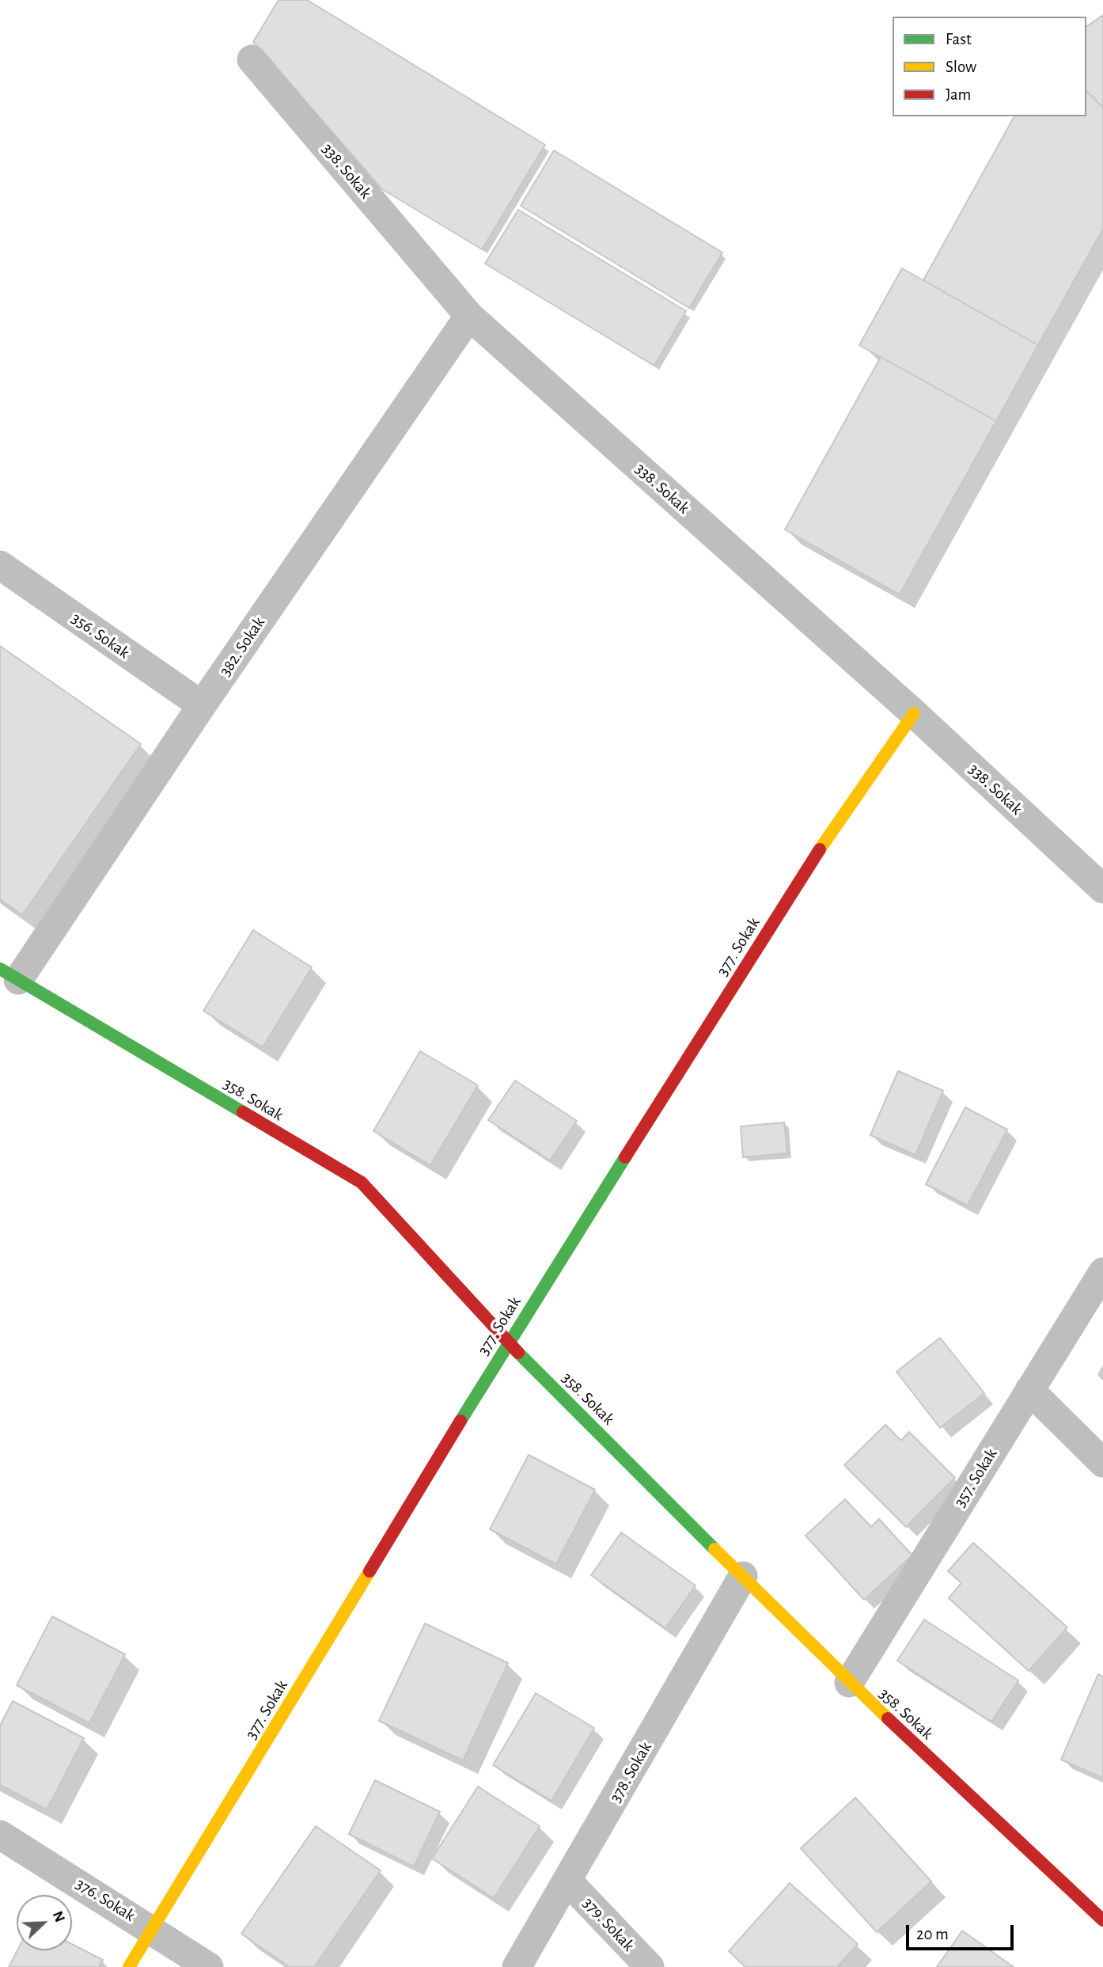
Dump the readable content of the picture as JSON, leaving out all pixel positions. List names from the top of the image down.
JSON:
{
  "streets": {
    "street": [
      "338. Sokak",
      "356. Sokak",
      "382. Sokak",
      "377. Sokak",
      "358. Sokak",
      "357. Sokak",
      "378. Sokak",
      "376. Sokak",
      "379. Sokak"
    ]
  },
  "crossings": [
    ["338. Sokak", "382. Sokak"],
    ["338. Sokak", "377. Sokak"],
    ["356. Sokak", "382. Sokak"],
    ["382. Sokak", "358. Sokak"],
    ["377. Sokak", "358. Sokak"],
    ["377. Sokak", "376. Sokak"],
    ["358. Sokak", "357. Sokak"],
    ["358. Sokak", "378. Sokak"],
    ["378. Sokak", "379. Sokak"]
  ],
  "legend": ["Fast", "Slow", "Jam"],
  "scale_bar": "20 m",
  "north": "top right"
}
